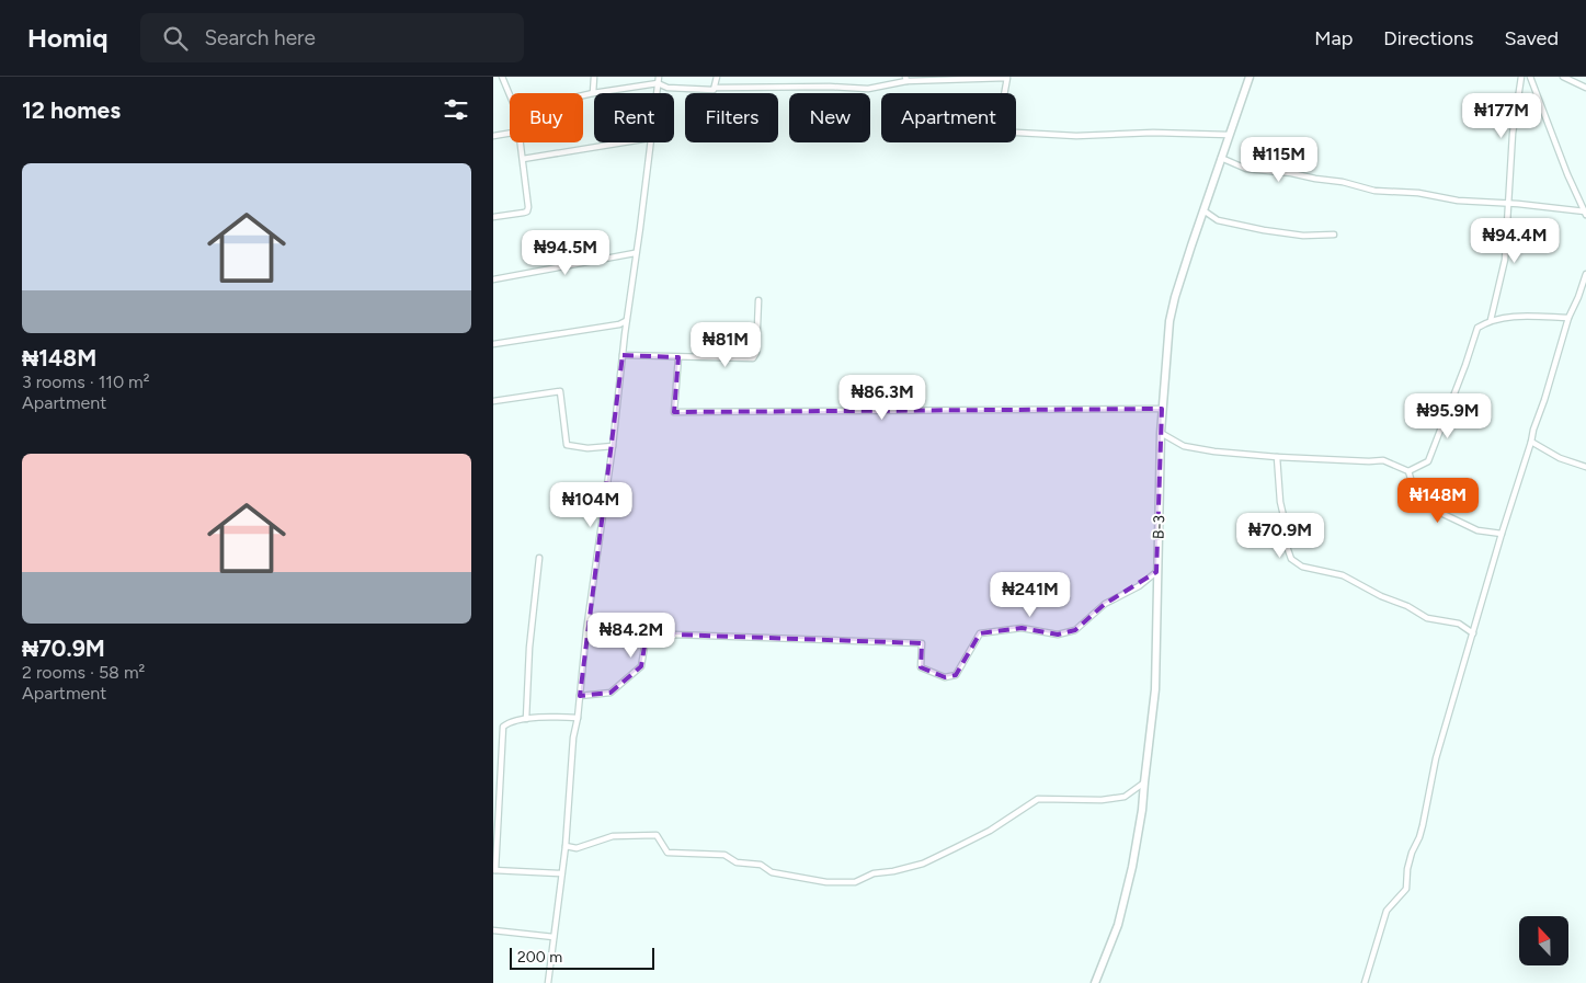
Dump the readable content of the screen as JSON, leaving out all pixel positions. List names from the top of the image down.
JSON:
{
  "streets": {
    "main road": ["B-3"]
  },
  "scale_bar": "200 m",
  "north": "top",
  "page": {
    "header": "Homiq",
    "search": "Search here",
    "nav": ["Map", "Directions", "Saved"],
    "heading": "12 homes",
    "price": [
      "₦177M",
      "₦115M",
      "₦94.4M",
      "₦94.5M",
      "₦81M",
      "₦86.3M",
      "₦95.9M",
      "₦148M",
      "₦104M",
      "₦70.9M",
      "₦241M",
      "₦84.2M"
    ],
    "chip": [
      "Buy",
      "Rent",
      "Filters",
      "New",
      "Apartment"
    ],
    "list": [
      {
        "name": "₦148M",
        "note": "3 rooms · 110 m² · Apartment"
      },
      {
        "name": "₦70.9M",
        "note": "2 rooms · 58 m² · Apartment"
      }
    ],
    "scale": "200 m"
  }
}
